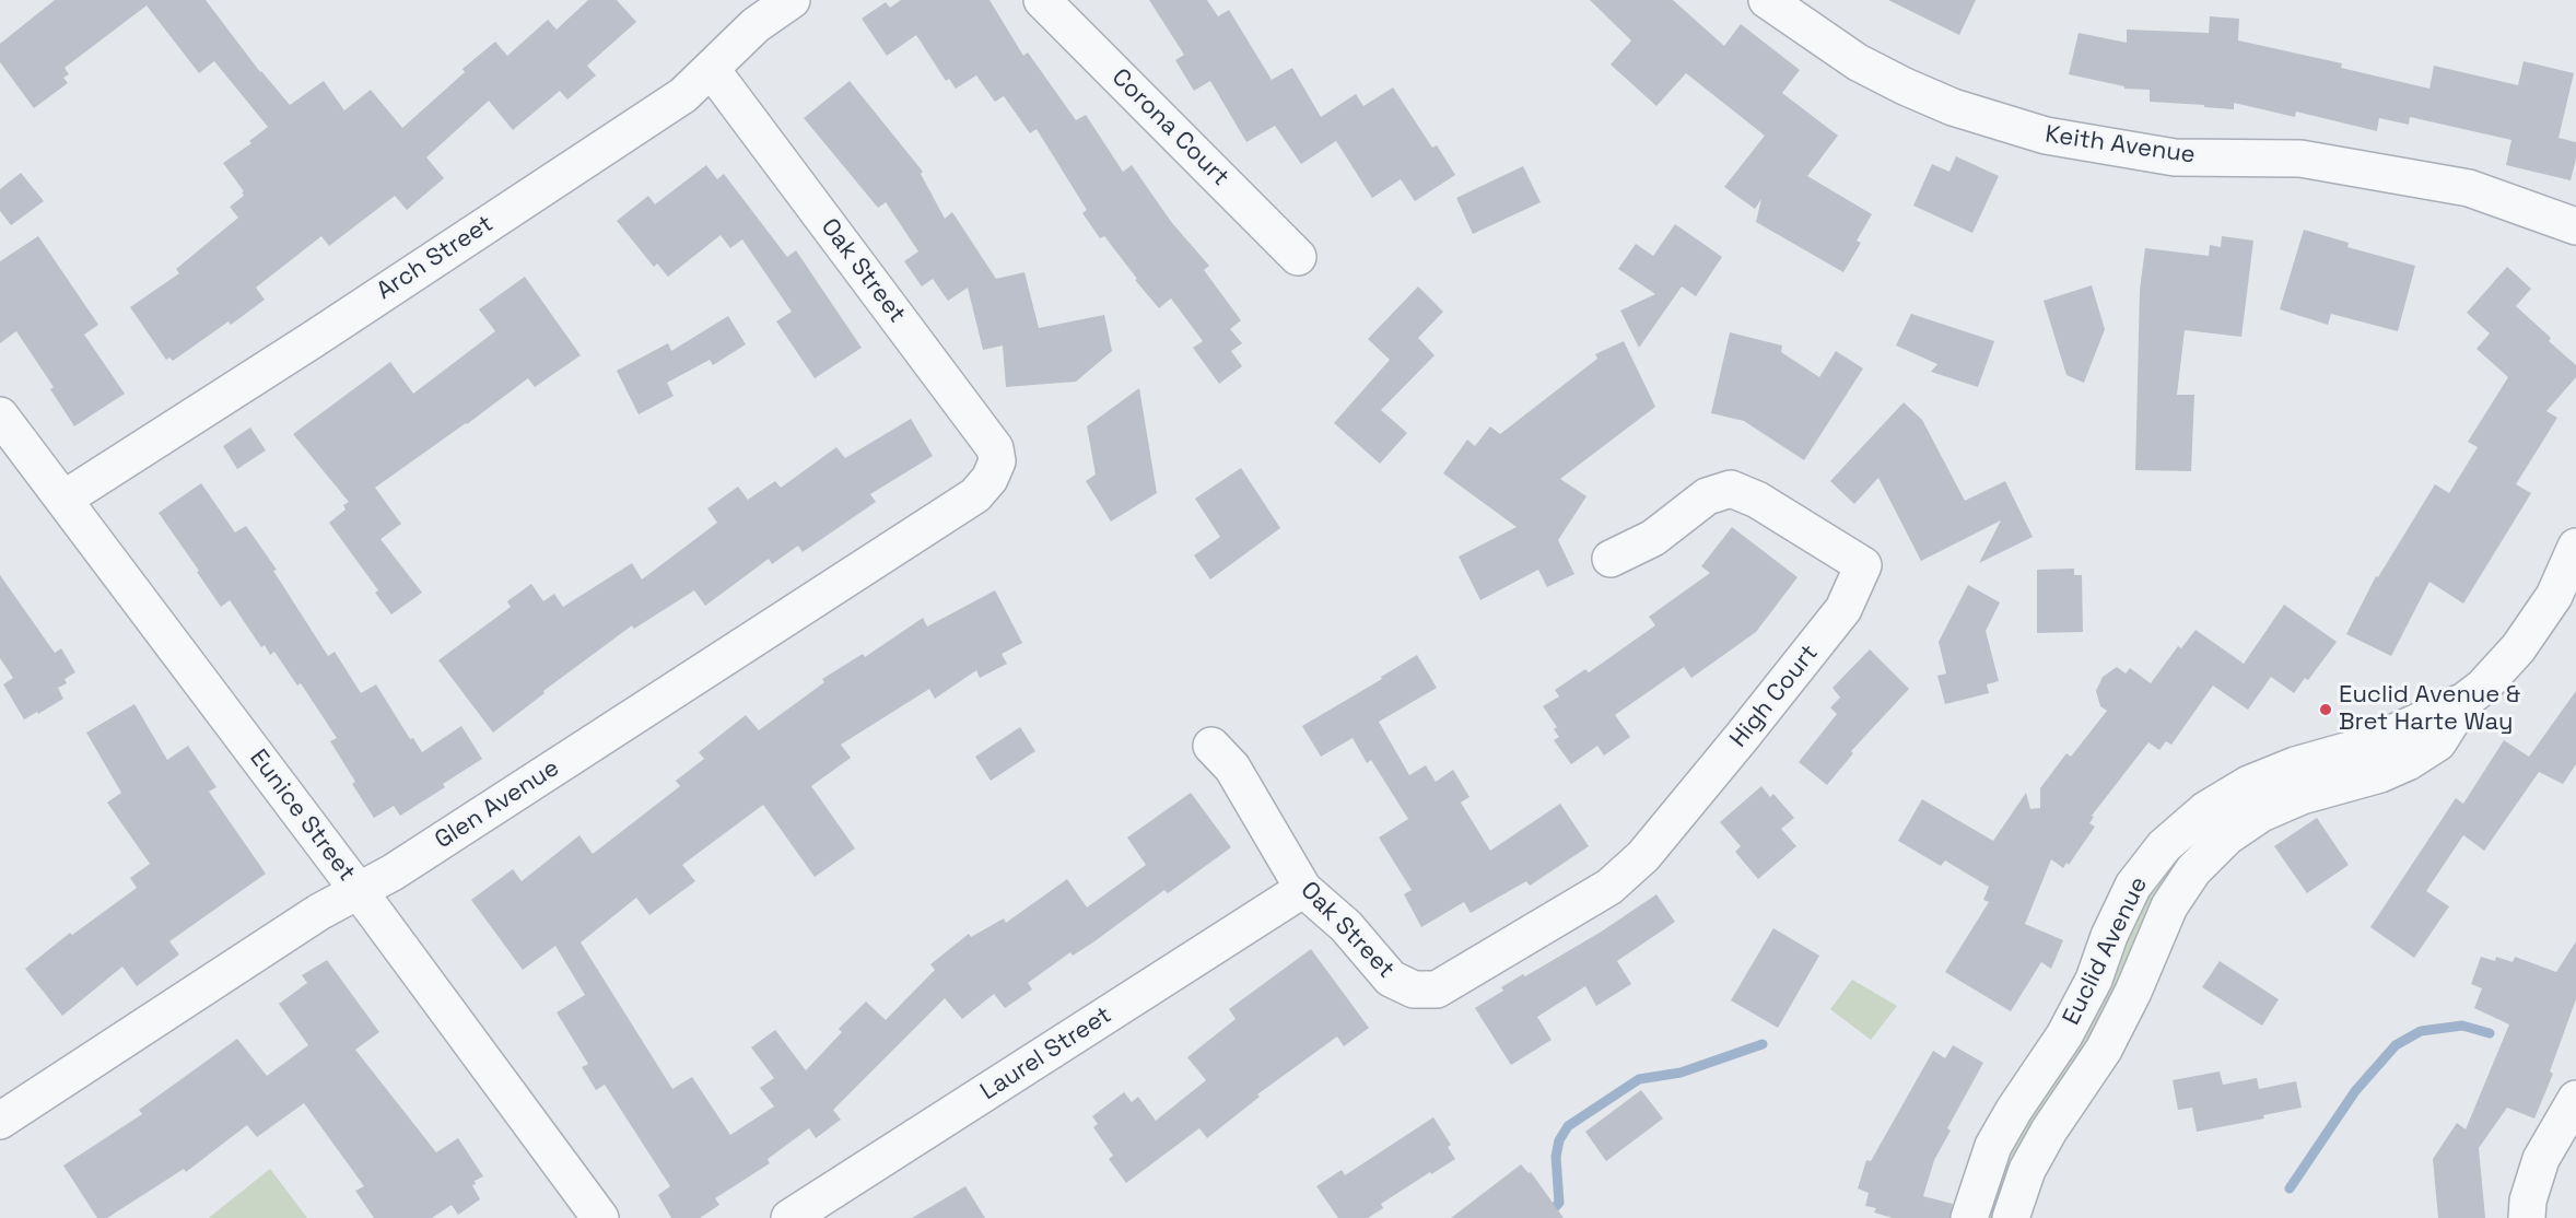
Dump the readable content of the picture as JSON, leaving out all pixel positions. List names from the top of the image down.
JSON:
{
  "streets": {
    "street": [
      "Corona Court",
      "Keith Avenue",
      "Arch Street",
      "Oak Street",
      "High Court",
      "Glen Avenue",
      "Eunice Street",
      "Euclid Avenue",
      "Laurel Street"
    ]
  },
  "crossings": [
    ["Arch Street", "Oak Street"],
    ["Arch Street", "Eunice Street"],
    ["Oak Street", "High Court"],
    ["Oak Street", "Glen Avenue"],
    ["Oak Street", "Laurel Street"],
    ["Glen Avenue", "Eunice Street"]
  ],
  "places": ["Euclid Avenue & Bret Harte Way"]
}
